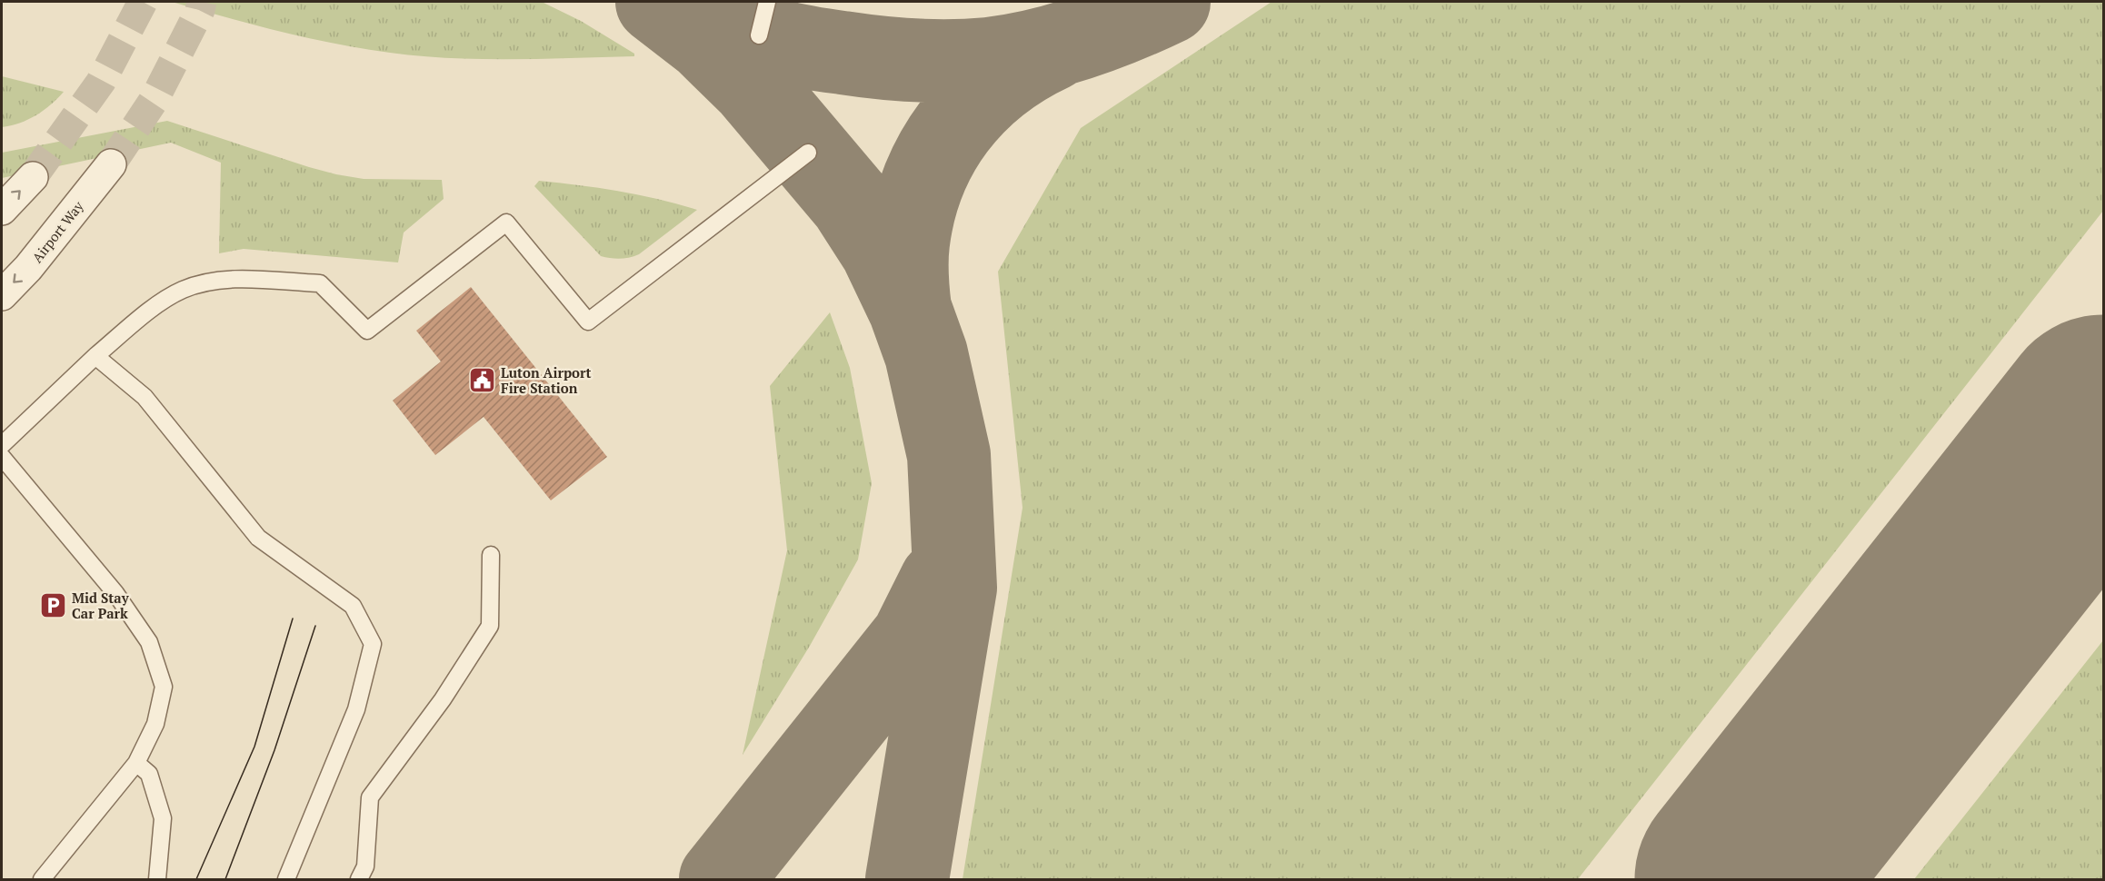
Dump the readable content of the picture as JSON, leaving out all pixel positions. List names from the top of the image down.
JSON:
{
  "streets": {
    "street": ["Airport Way"]
  },
  "one_way": ["Airport Way"],
  "places": {
    "public building": ["Luton Airport Fire Station"],
    "parking": ["Mid Stay Car Park"]
  }
}
